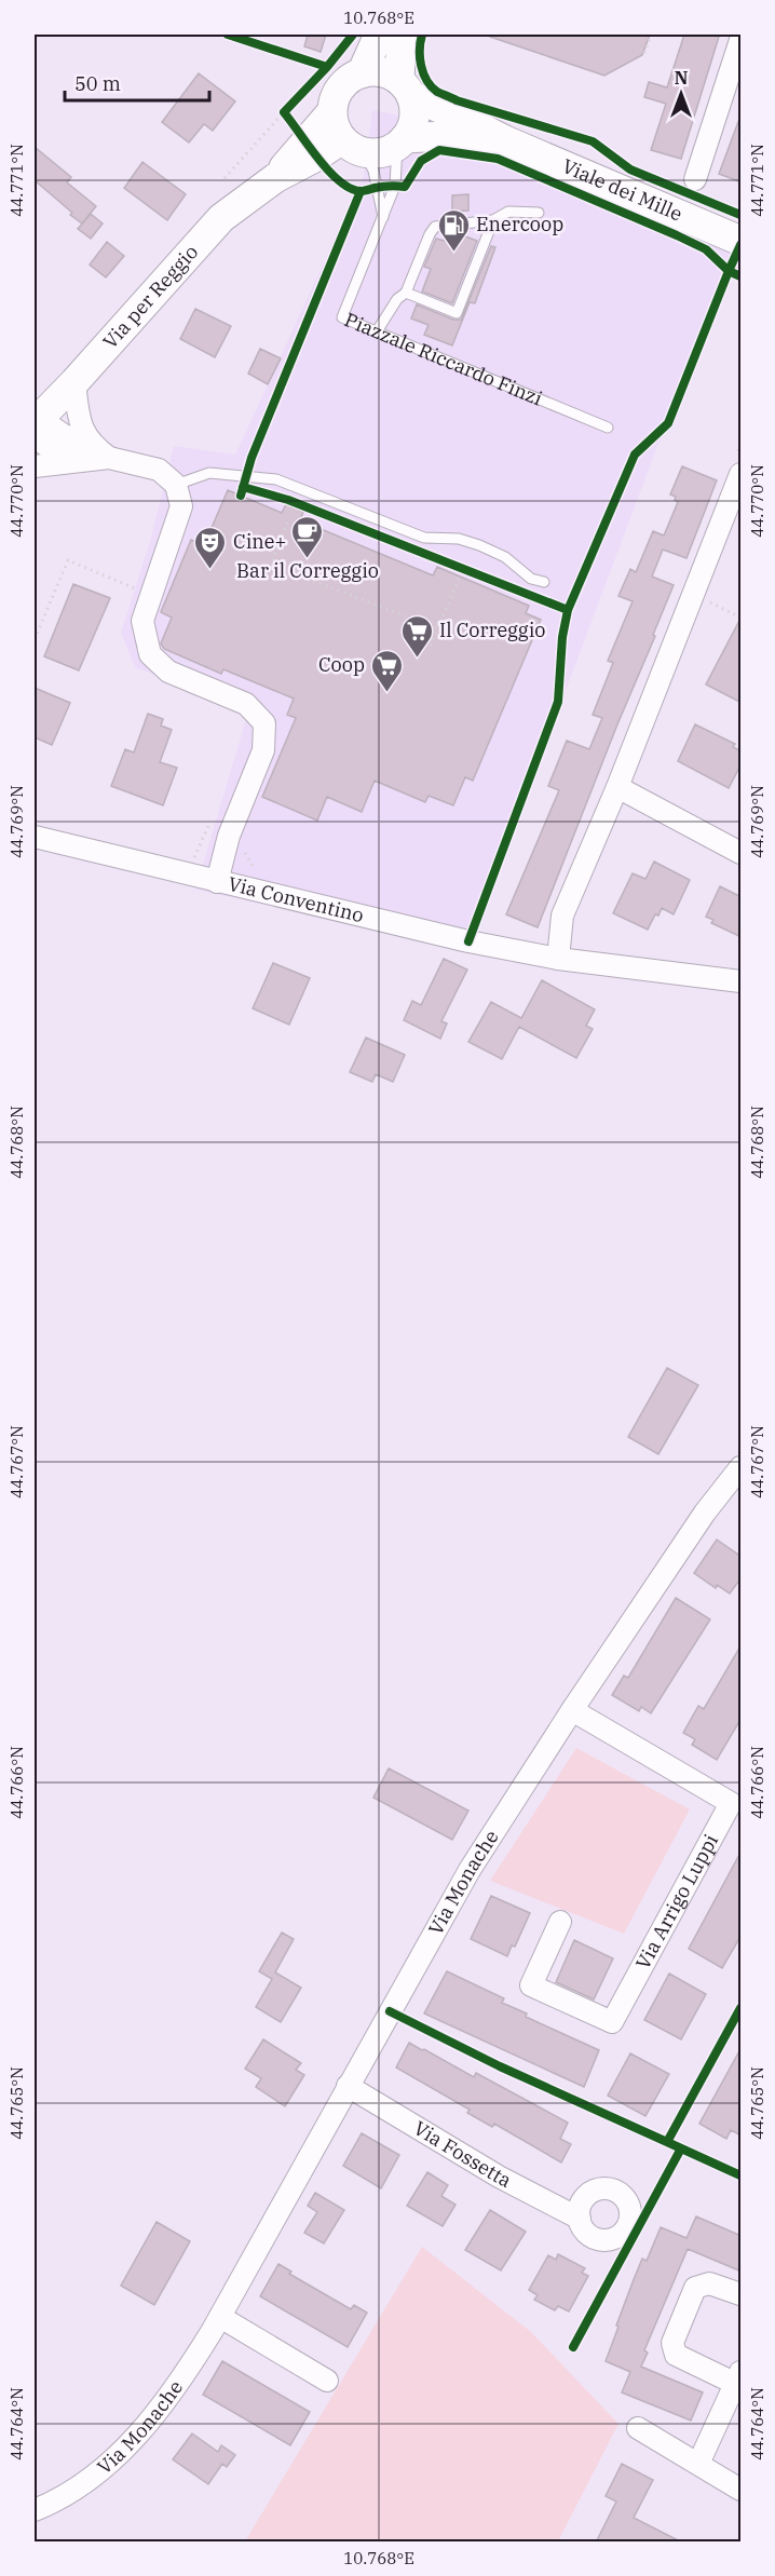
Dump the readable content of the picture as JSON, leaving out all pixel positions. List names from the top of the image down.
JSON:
{
  "streets": {
    "main road": ["Viale dei Mille", "Via per Reggio"],
    "street": [
      "Via Conventino",
      "Via Monache",
      "Via Arrigo Luppi",
      "Via Fossetta"
    ],
    "lane": ["Piazzale Riccardo Finzi"]
  },
  "crossings": [
    ["Viale dei Mille", "Via per Reggio"],
    ["Viale dei Mille", "Piazzale Riccardo Finzi"],
    ["Via per Reggio", "Piazzale Riccardo Finzi"],
    ["Via Monache", "Via Arrigo Luppi"],
    ["Via Monache", "Via Fossetta"]
  ],
  "places": {
    "fuel station": ["Enercoop"],
    "cafe": ["Bar il Correggio"],
    "theatre": ["Cine+"],
    "supermarket": ["Il Correggio", "Coop"]
  },
  "scale_bar": "50 m",
  "north": "top",
  "coordinates": [
    "10.768°E",
    "44.771°N",
    "44.770°N",
    "44.769°N",
    "44.768°N",
    "44.767°N",
    "44.766°N",
    "44.765°N",
    "44.764°N"
  ]
}
